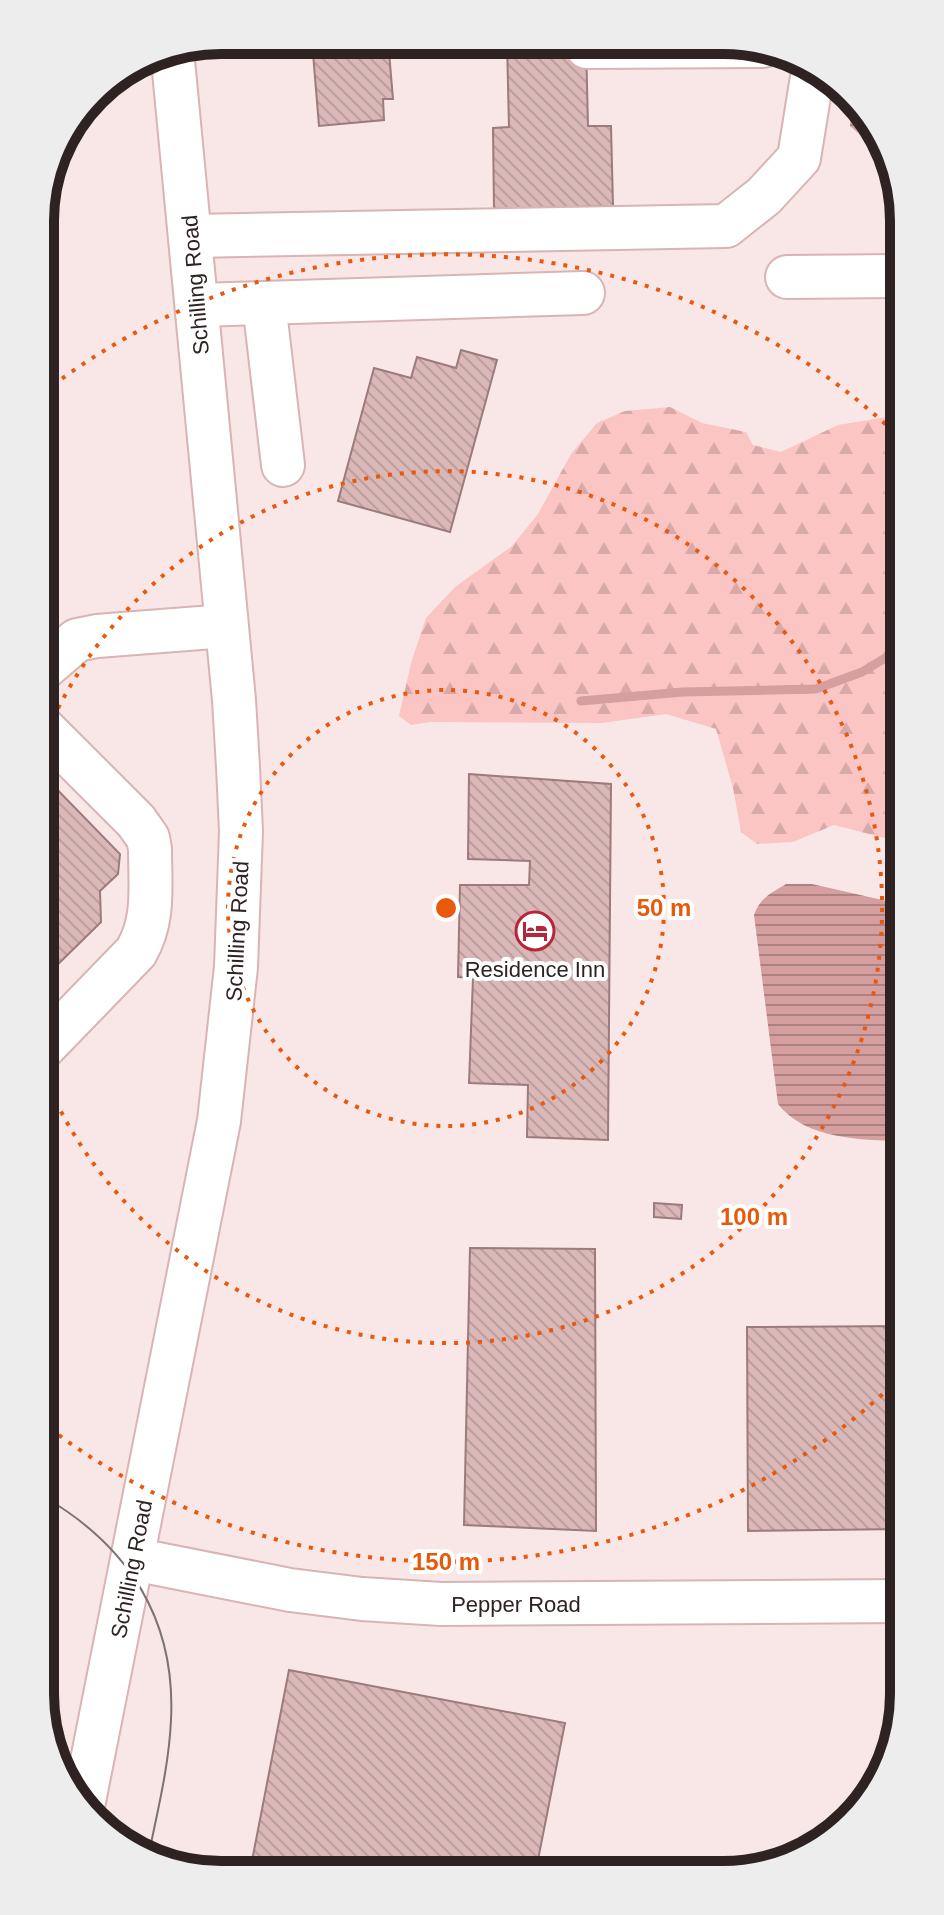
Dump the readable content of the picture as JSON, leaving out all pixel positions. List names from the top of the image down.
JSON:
{
  "streets": {
    "street": ["Schilling Road", "Pepper Road"]
  },
  "crossings": [
    ["Schilling Road", "Pepper Road"]
  ],
  "places": {
    "hotel": ["Residence Inn"]
  },
  "rings": ["50 m", "100 m", "150 m"]
}
